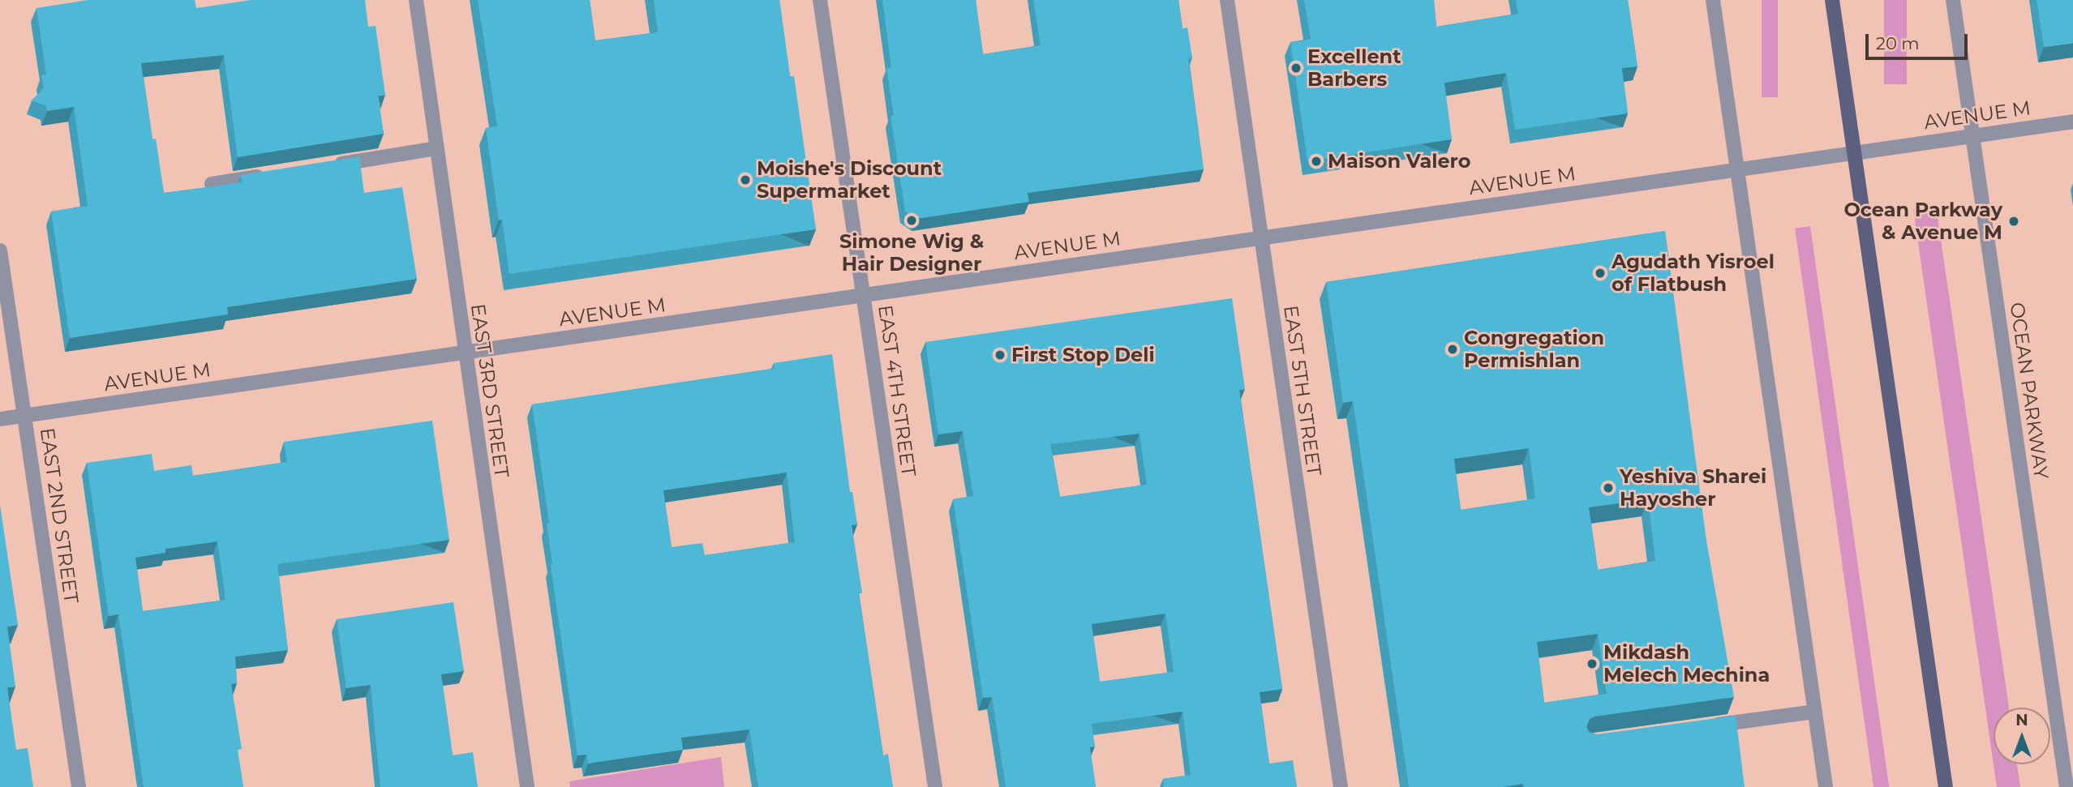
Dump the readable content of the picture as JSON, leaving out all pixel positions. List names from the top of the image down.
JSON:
{
  "streets": {
    "street": [
      "AVENUE M",
      "EAST 3RD STREET",
      "EAST 4TH STREET",
      "EAST 5TH STREET",
      "OCEAN PARKWAY",
      "EAST 2ND STREET"
    ]
  },
  "crossings": [
    ["AVENUE M", "EAST 3RD STREET"],
    ["AVENUE M", "EAST 4TH STREET"],
    ["AVENUE M", "EAST 5TH STREET"],
    ["AVENUE M", "OCEAN PARKWAY"],
    ["AVENUE M", "EAST 2ND STREET"]
  ],
  "places": [
    "Excellent Barbers",
    "Maison Valero",
    "Moishe's Discount Supermarket",
    "Simone Wig & Hair Designer",
    "Ocean Parkway & Avenue M",
    "Agudath Yisroel of Flatbush",
    "Congregation Permishlan",
    "First Stop Deli",
    "Yeshiva Sharei Hayosher",
    "Mikdash Melech Mechina"
  ],
  "scale_bar": "20 m",
  "north": "top"
}
